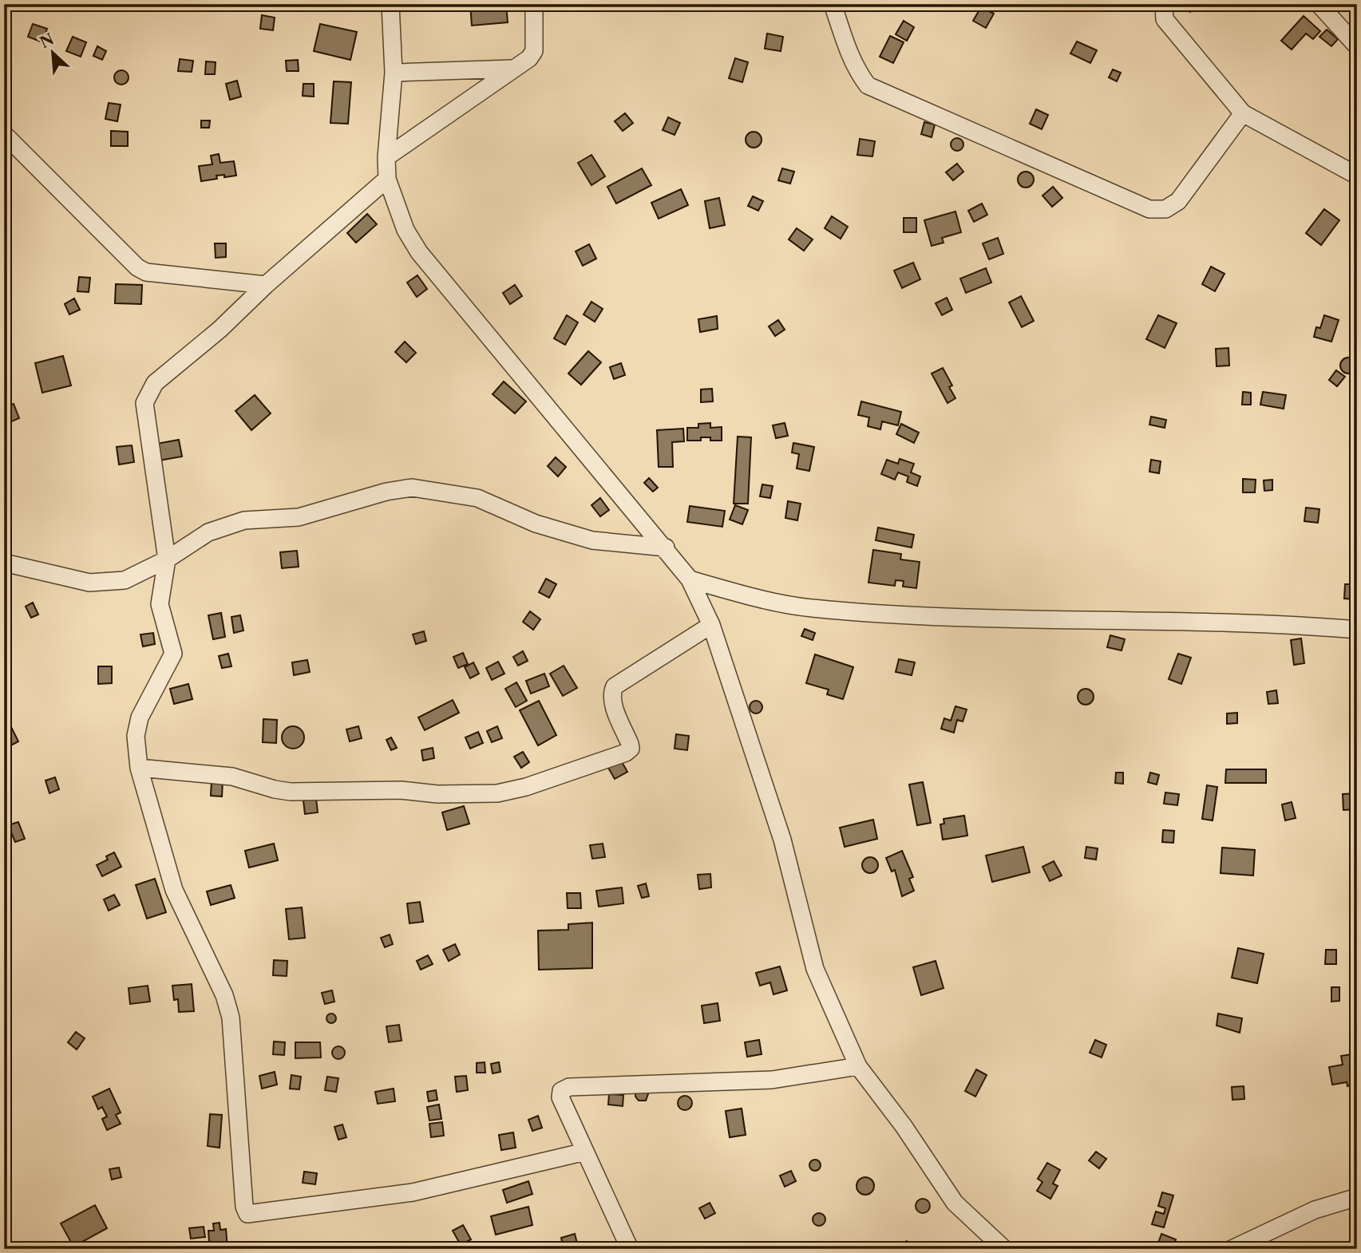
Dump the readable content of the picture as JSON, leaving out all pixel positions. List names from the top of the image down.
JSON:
{
  "north": "top left"
}
